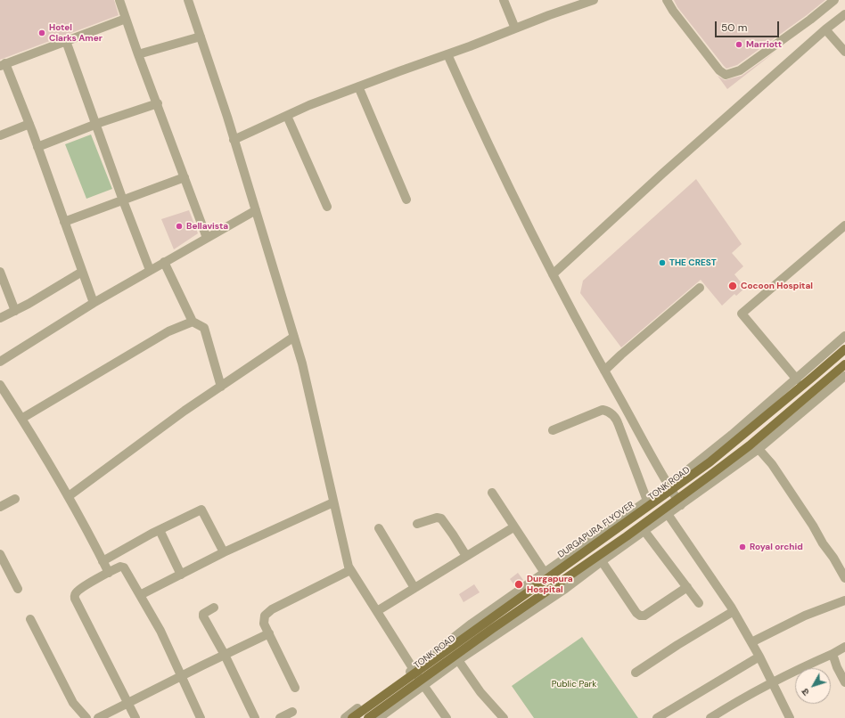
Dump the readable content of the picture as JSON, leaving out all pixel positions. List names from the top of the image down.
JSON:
{
  "streets": {
    "main road": ["DURGAPURA FLYOVER"],
    "street": ["TONK ROAD"]
  },
  "parks": ["Public Park"],
  "places": [
    "Hotel Clarks Amer",
    "Marriott",
    "Bellavista",
    "THE CREST",
    "Cocoon Hospital",
    "Royal orchid",
    "Durgapura Hospital"
  ],
  "scale_bar": "50 m",
  "north": "bottom left"
}
